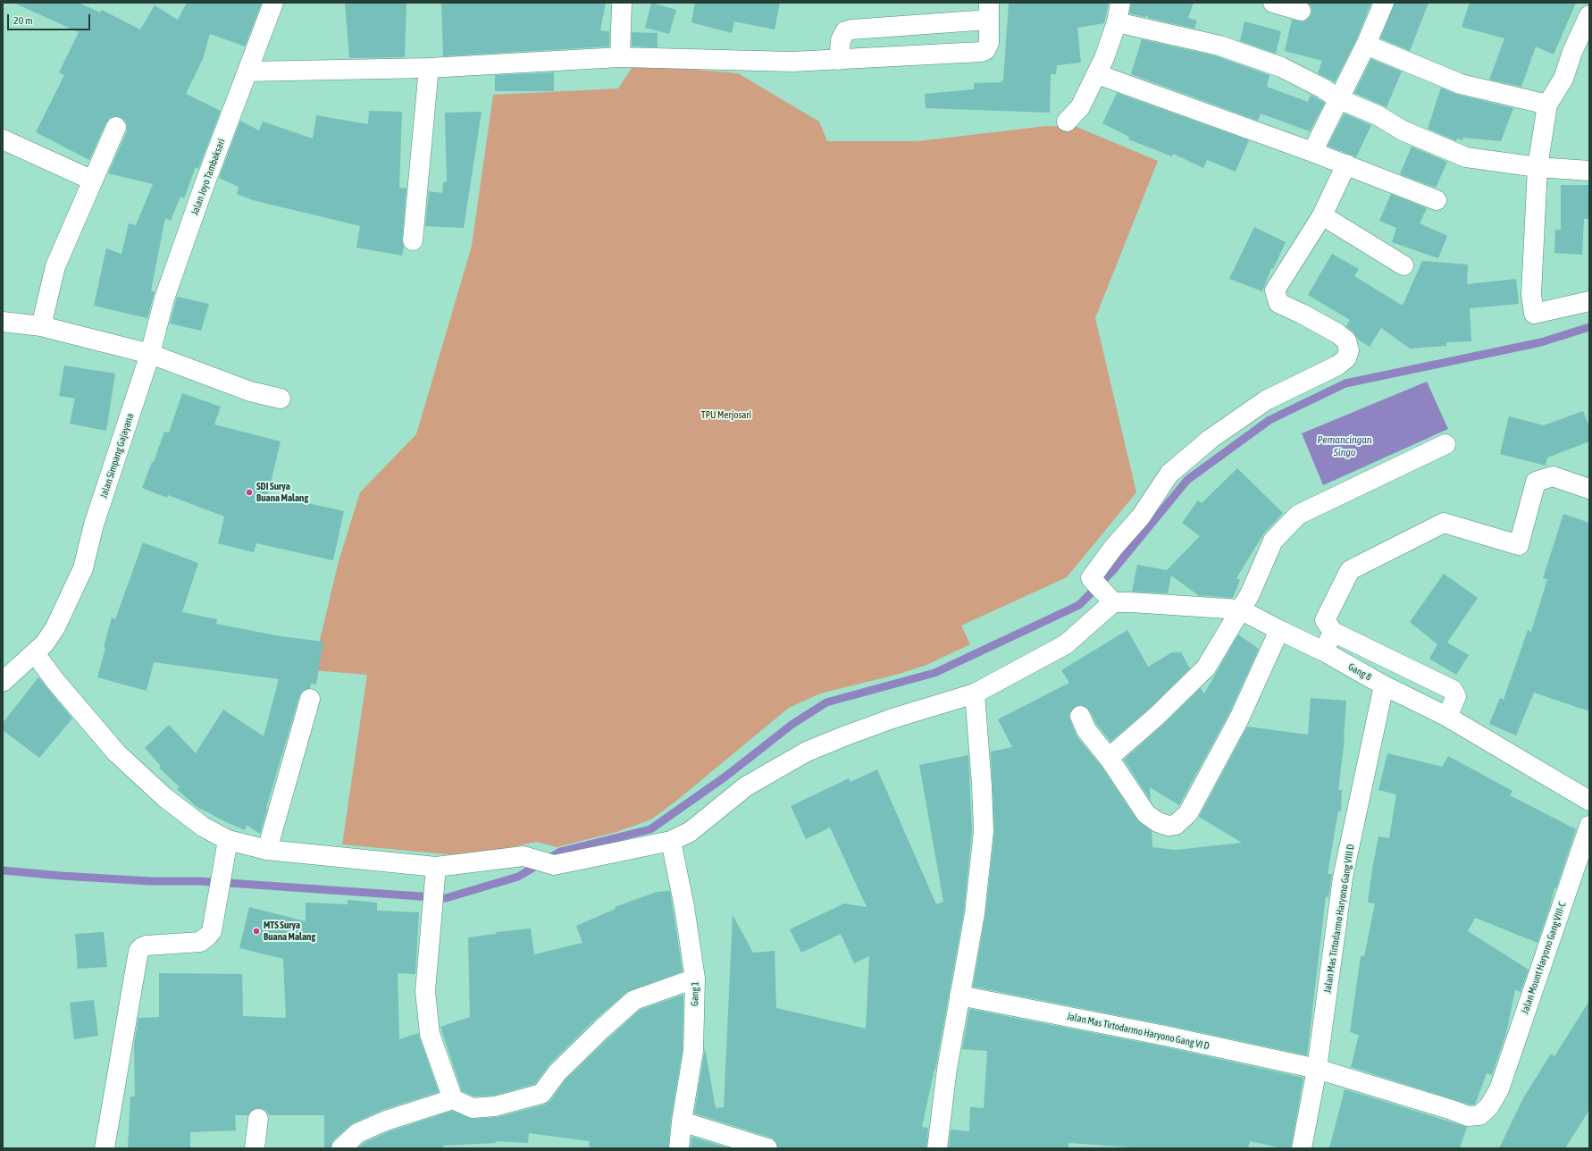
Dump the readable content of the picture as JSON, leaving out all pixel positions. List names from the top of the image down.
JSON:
{
  "streets": {
    "street": [
      "Jalan Joyo Tambaksari",
      "Jalan Simpang Gajayana",
      "Gang 8",
      "Jalan Mas Tirtodarmo Haryono Gang VIII D",
      "Jalan Mount Haryono Gang VIII-C",
      "Gang 1",
      "Jalan Mas Tirtodarmo Haryono Gang VI D"
    ]
  },
  "crossings": [
    ["Jalan Joyo Tambaksari", "Jalan Simpang Gajayana"],
    ["Gang 8", "Jalan Mas Tirtodarmo Haryono Gang VIII D"],
    ["Jalan Mas Tirtodarmo Haryono Gang VIII D", "Jalan Mount Haryono Gang VIII-C"],
    ["Jalan Mas Tirtodarmo Haryono Gang VIII D", "Jalan Mas Tirtodarmo Haryono Gang VI D"],
    ["Jalan Mount Haryono Gang VIII-C", "Jalan Mas Tirtodarmo Haryono Gang VI D"]
  ],
  "water": ["Pemancingan Singo"],
  "parks": ["TPU Merjosari"],
  "places": ["SDI Surya Buana Malang", "MTS Surya Buana Malang"],
  "scale_bar": "20 m"
}
